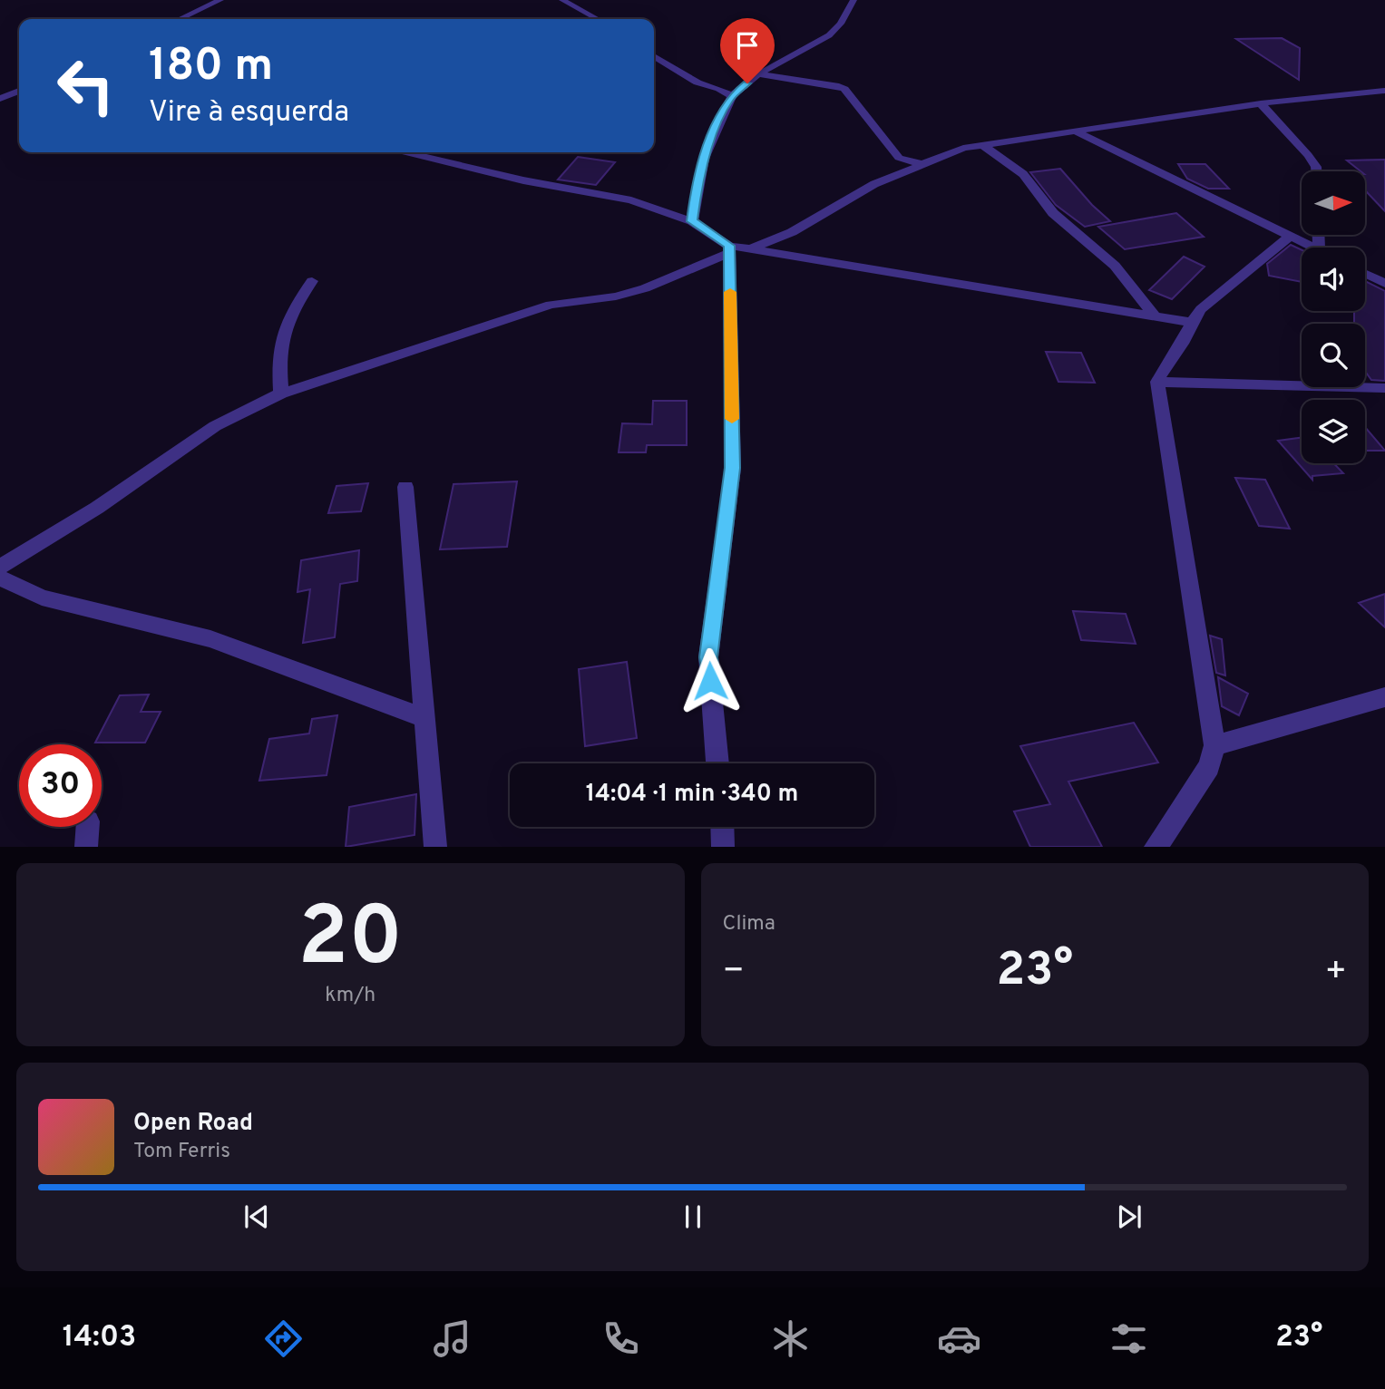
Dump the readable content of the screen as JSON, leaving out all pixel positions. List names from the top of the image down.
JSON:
{
  "north": "right",
  "page": {
    "turn": ["180 m", "Vire à esquerda"],
    "limit": "30",
    "trip": "14:04 · 1 min · 340 m",
    "tile": [
      ["20", "km/h"],
      "Clima"
    ],
    "heat": ["−", "23°", "+"],
    "song": ["Open Road", "Tom Ferris"],
    "tabs": ["14:03", "23°"]
  }
}
